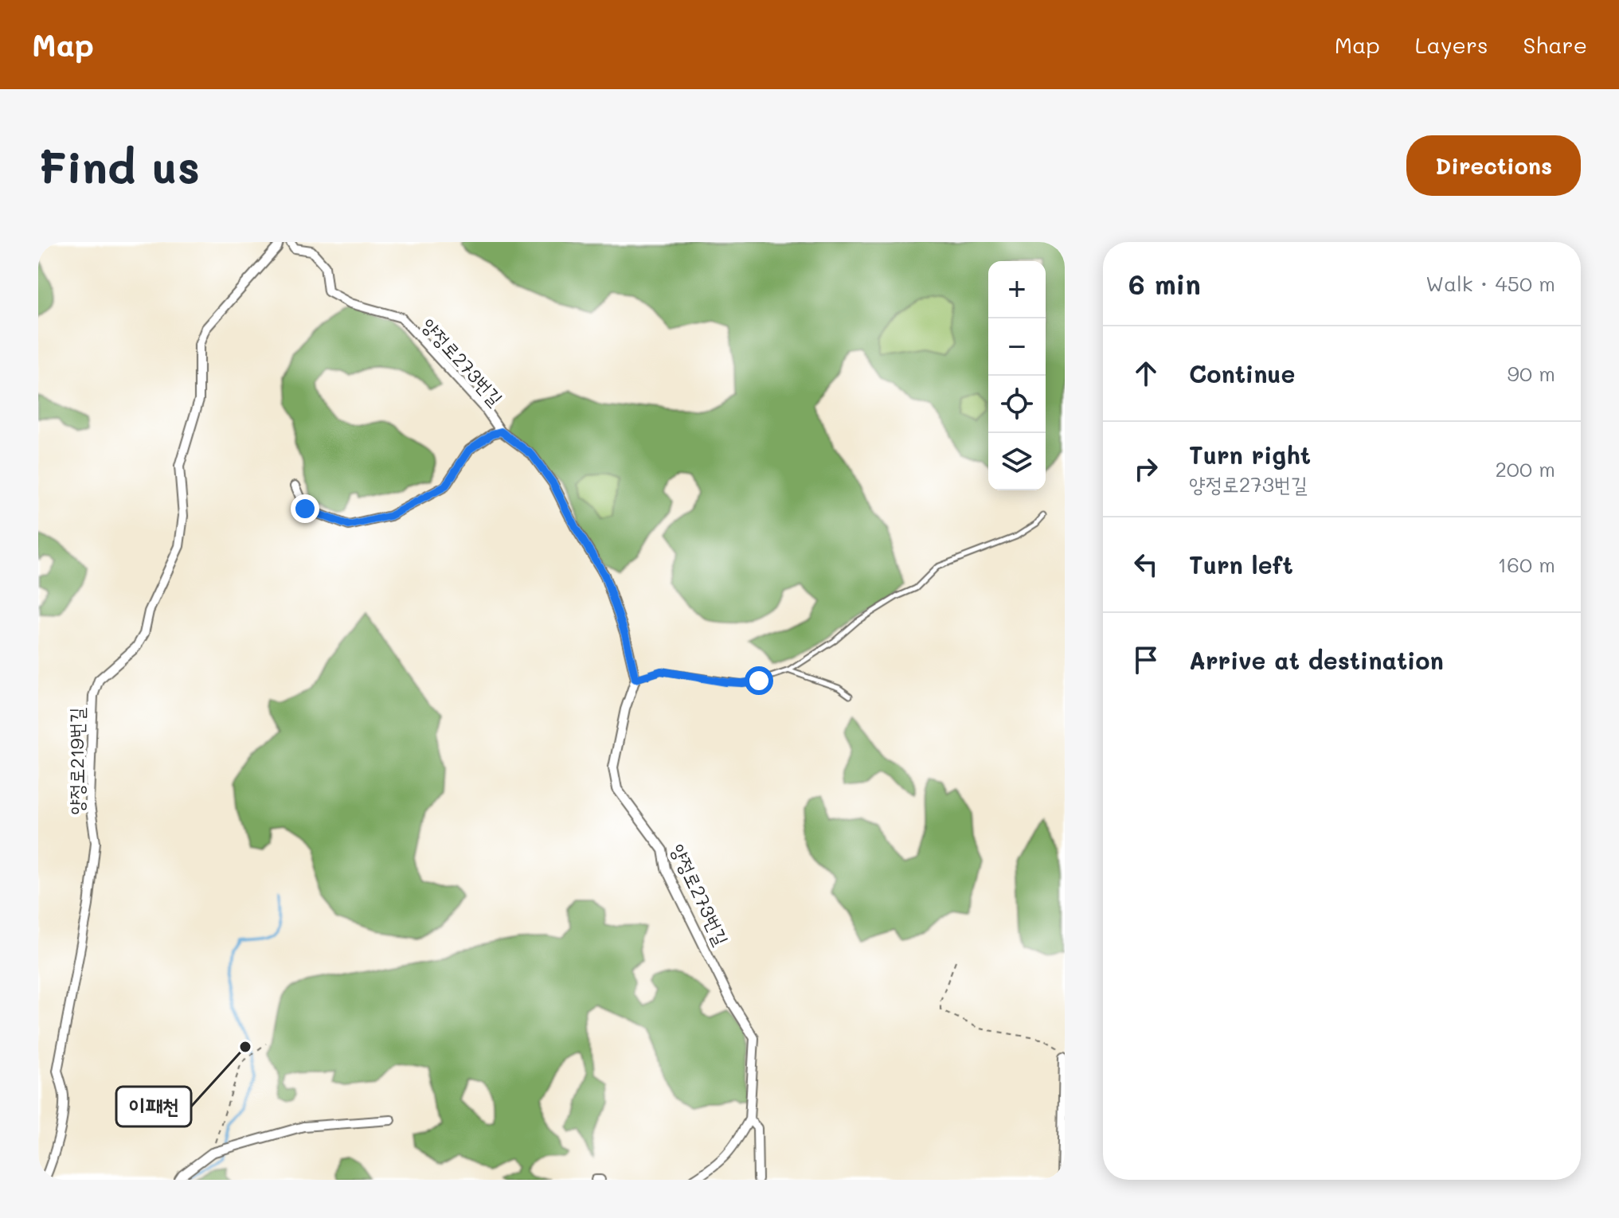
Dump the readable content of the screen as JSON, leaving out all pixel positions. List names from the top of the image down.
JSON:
{
  "streets": {
    "street": ["양정로273번길", "양정로219번길"]
  },
  "places": ["이패천"],
  "page": {
    "header": "Map",
    "nav": ["Map", "Layers", "Share"],
    "buttons": "Directions",
    "title": "Find us",
    "heading": ["6 min", "Walk · 450 m"],
    "map_buttons": ["+", "−"],
    "list": [
      ["Continue", "90 m"],
      ["Turn right", "양정로273번길", "200 m"],
      ["Turn left", "160 m"],
      "Arrive at destination"
    ]
  }
}
